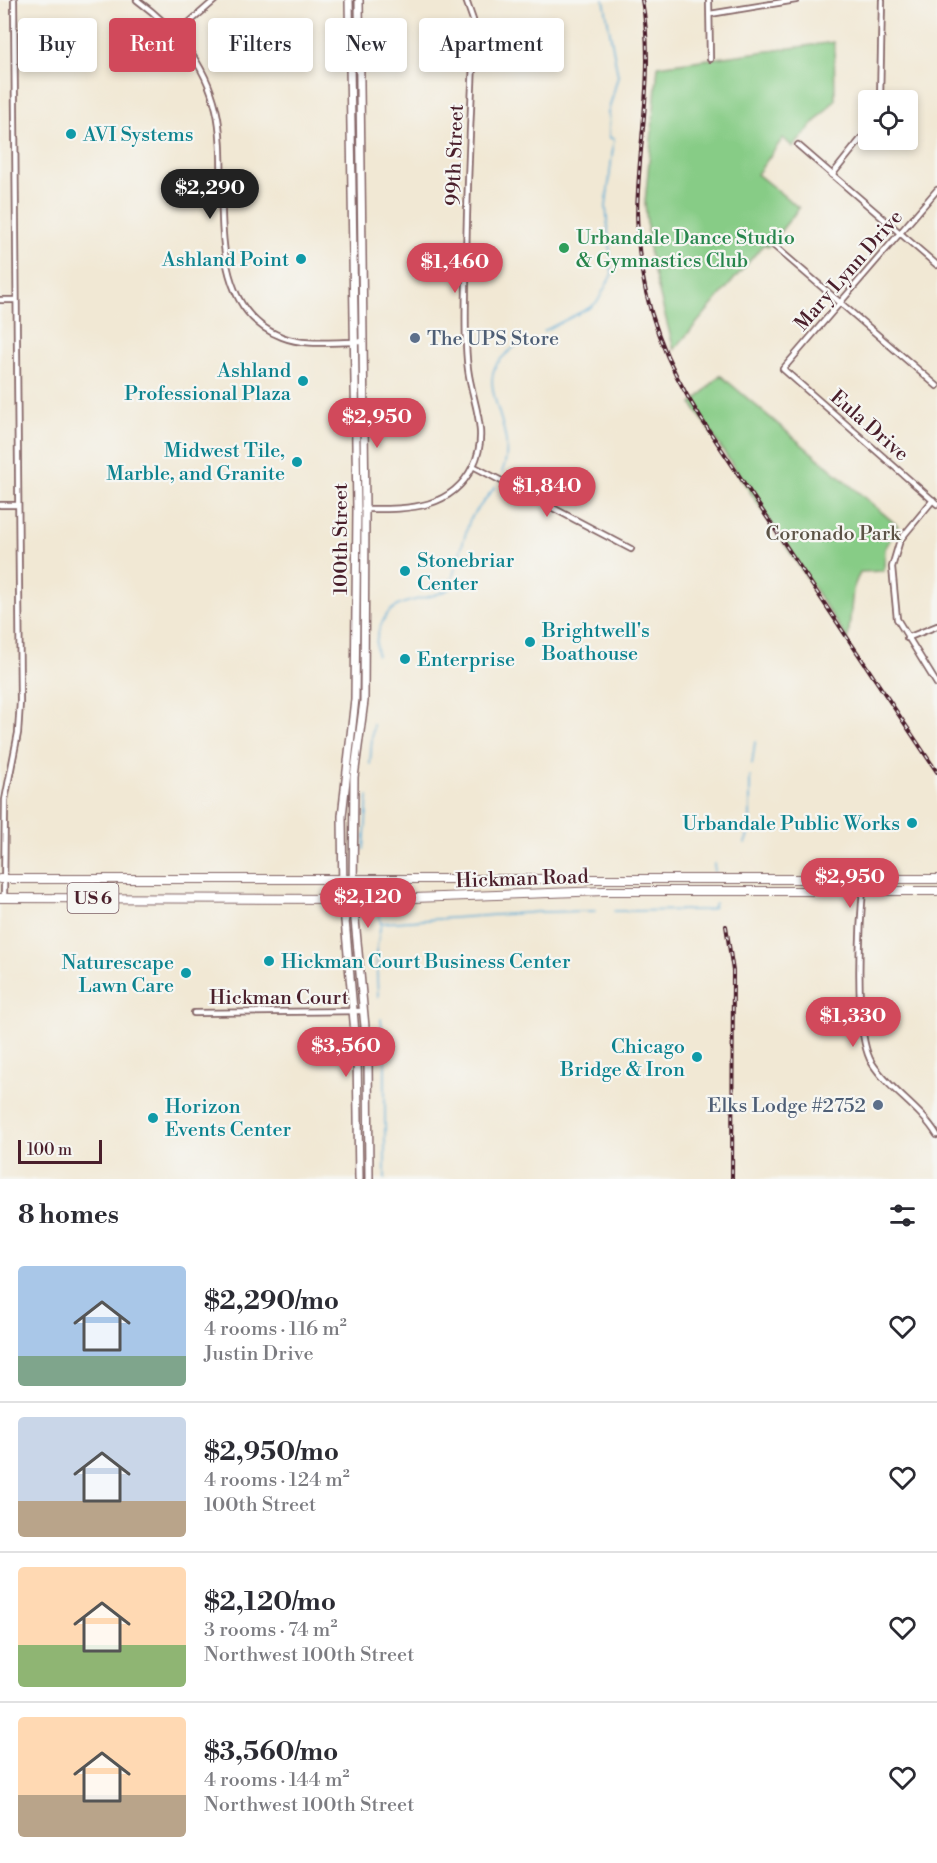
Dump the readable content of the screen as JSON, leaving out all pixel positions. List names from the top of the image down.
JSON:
{
  "streets": {
    "main road": ["100th Street", "Hickman Road", "US 6"],
    "street": [
      "99th Street",
      "Mary Lynn Drive",
      "Eula Drive",
      "Hickman Court"
    ]
  },
  "crossings": [
    ["99th Street", "100th Street"],
    ["Mary Lynn Drive", "Eula Drive"],
    ["100th Street", "Hickman Road"],
    ["100th Street", "Hickman Court"]
  ],
  "parks": ["Coronado Park"],
  "places": [
    "AVI Systems",
    "Urbandale Dance Studio & Gymnastics Club",
    "Ashland Point",
    "The UPS Store",
    "Ashland Professional Plaza",
    "Midwest Tile, Marble, and Granite",
    "Stonebriar Center",
    "Brightwell's Boathouse",
    "Enterprise",
    "Urbandale Public Works",
    "Hickman Court Business Center",
    "Naturescape Lawn Care",
    "Chicago Bridge & Iron",
    "Elks Lodge #2752",
    "Horizon Events Center"
  ],
  "scale_bar": "100 m",
  "page": {
    "chip": [
      "Buy",
      "Rent",
      "Filters",
      "New",
      "Apartment"
    ],
    "price": [
      "$2,290",
      "$1,460",
      "$2,950",
      "$1,840",
      "$2,950",
      "$2,120",
      "$1,330",
      "$3,560"
    ],
    "scale": "100 m",
    "heading": "8 homes",
    "list": [
      {
        "name": "$2,290/mo",
        "note": "4 rooms · 116 m² · Justin Drive"
      },
      {
        "name": "$2,950/mo",
        "note": "4 rooms · 124 m² · 100th Street"
      },
      {
        "name": "$2,120/mo",
        "note": "3 rooms · 74 m² · Northwest 100th Street"
      },
      {
        "name": "$3,560/mo",
        "note": "4 rooms · 144 m² · Northwest 100th Street"
      }
    ]
  }
}
